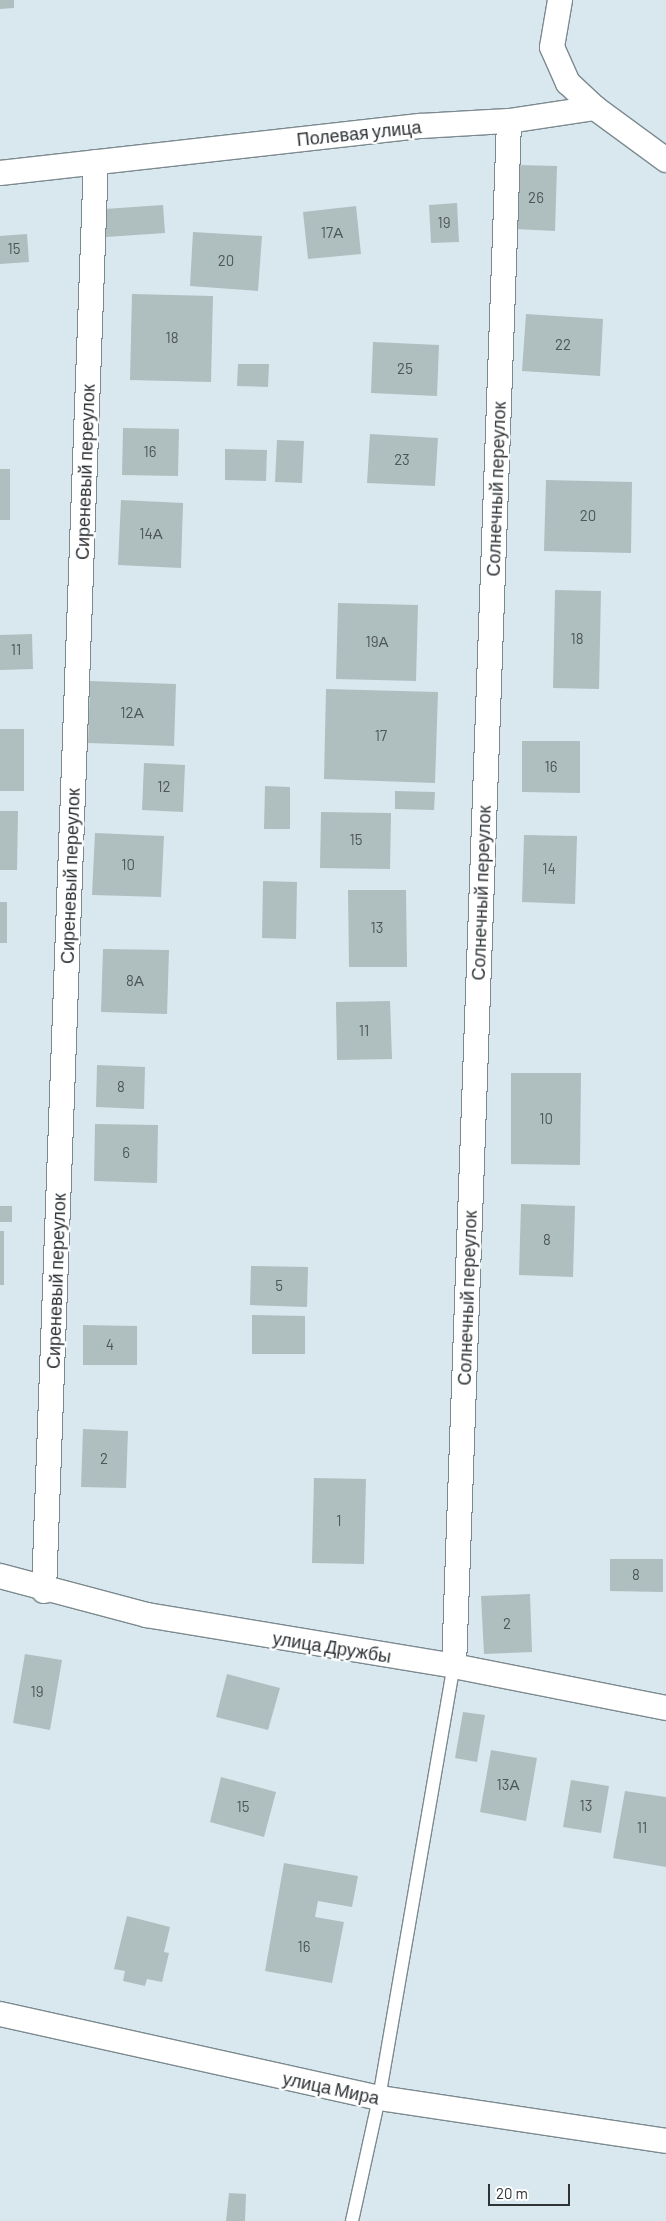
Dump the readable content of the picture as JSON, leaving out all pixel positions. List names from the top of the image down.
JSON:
{
  "streets": {
    "street": [
      "Полевая улица",
      "Сиреневый переулок",
      "Солнечный переулок",
      "улица Дружбы",
      "улица Мира"
    ]
  },
  "crossings": [
    ["Полевая улица", "Сиреневый переулок"],
    ["Полевая улица", "Солнечный переулок"],
    ["Сиреневый переулок", "улица Дружбы"],
    ["Солнечный переулок", "улица Дружбы"]
  ],
  "house_numbers": [
    "26",
    "19",
    "17А",
    "15",
    "20",
    "18",
    "22",
    "25",
    "16",
    "23",
    "20",
    "14А",
    "18",
    "19А",
    "11",
    "12А",
    "17",
    "16",
    "12",
    "15",
    "10",
    "14",
    "13",
    "8А",
    "11",
    "8",
    "10",
    "6",
    "8",
    "5",
    "4",
    "2",
    "1",
    "8",
    "2",
    "19",
    "13А",
    "13",
    "15",
    "11",
    "16"
  ],
  "scale_bar": "20 m"
}
